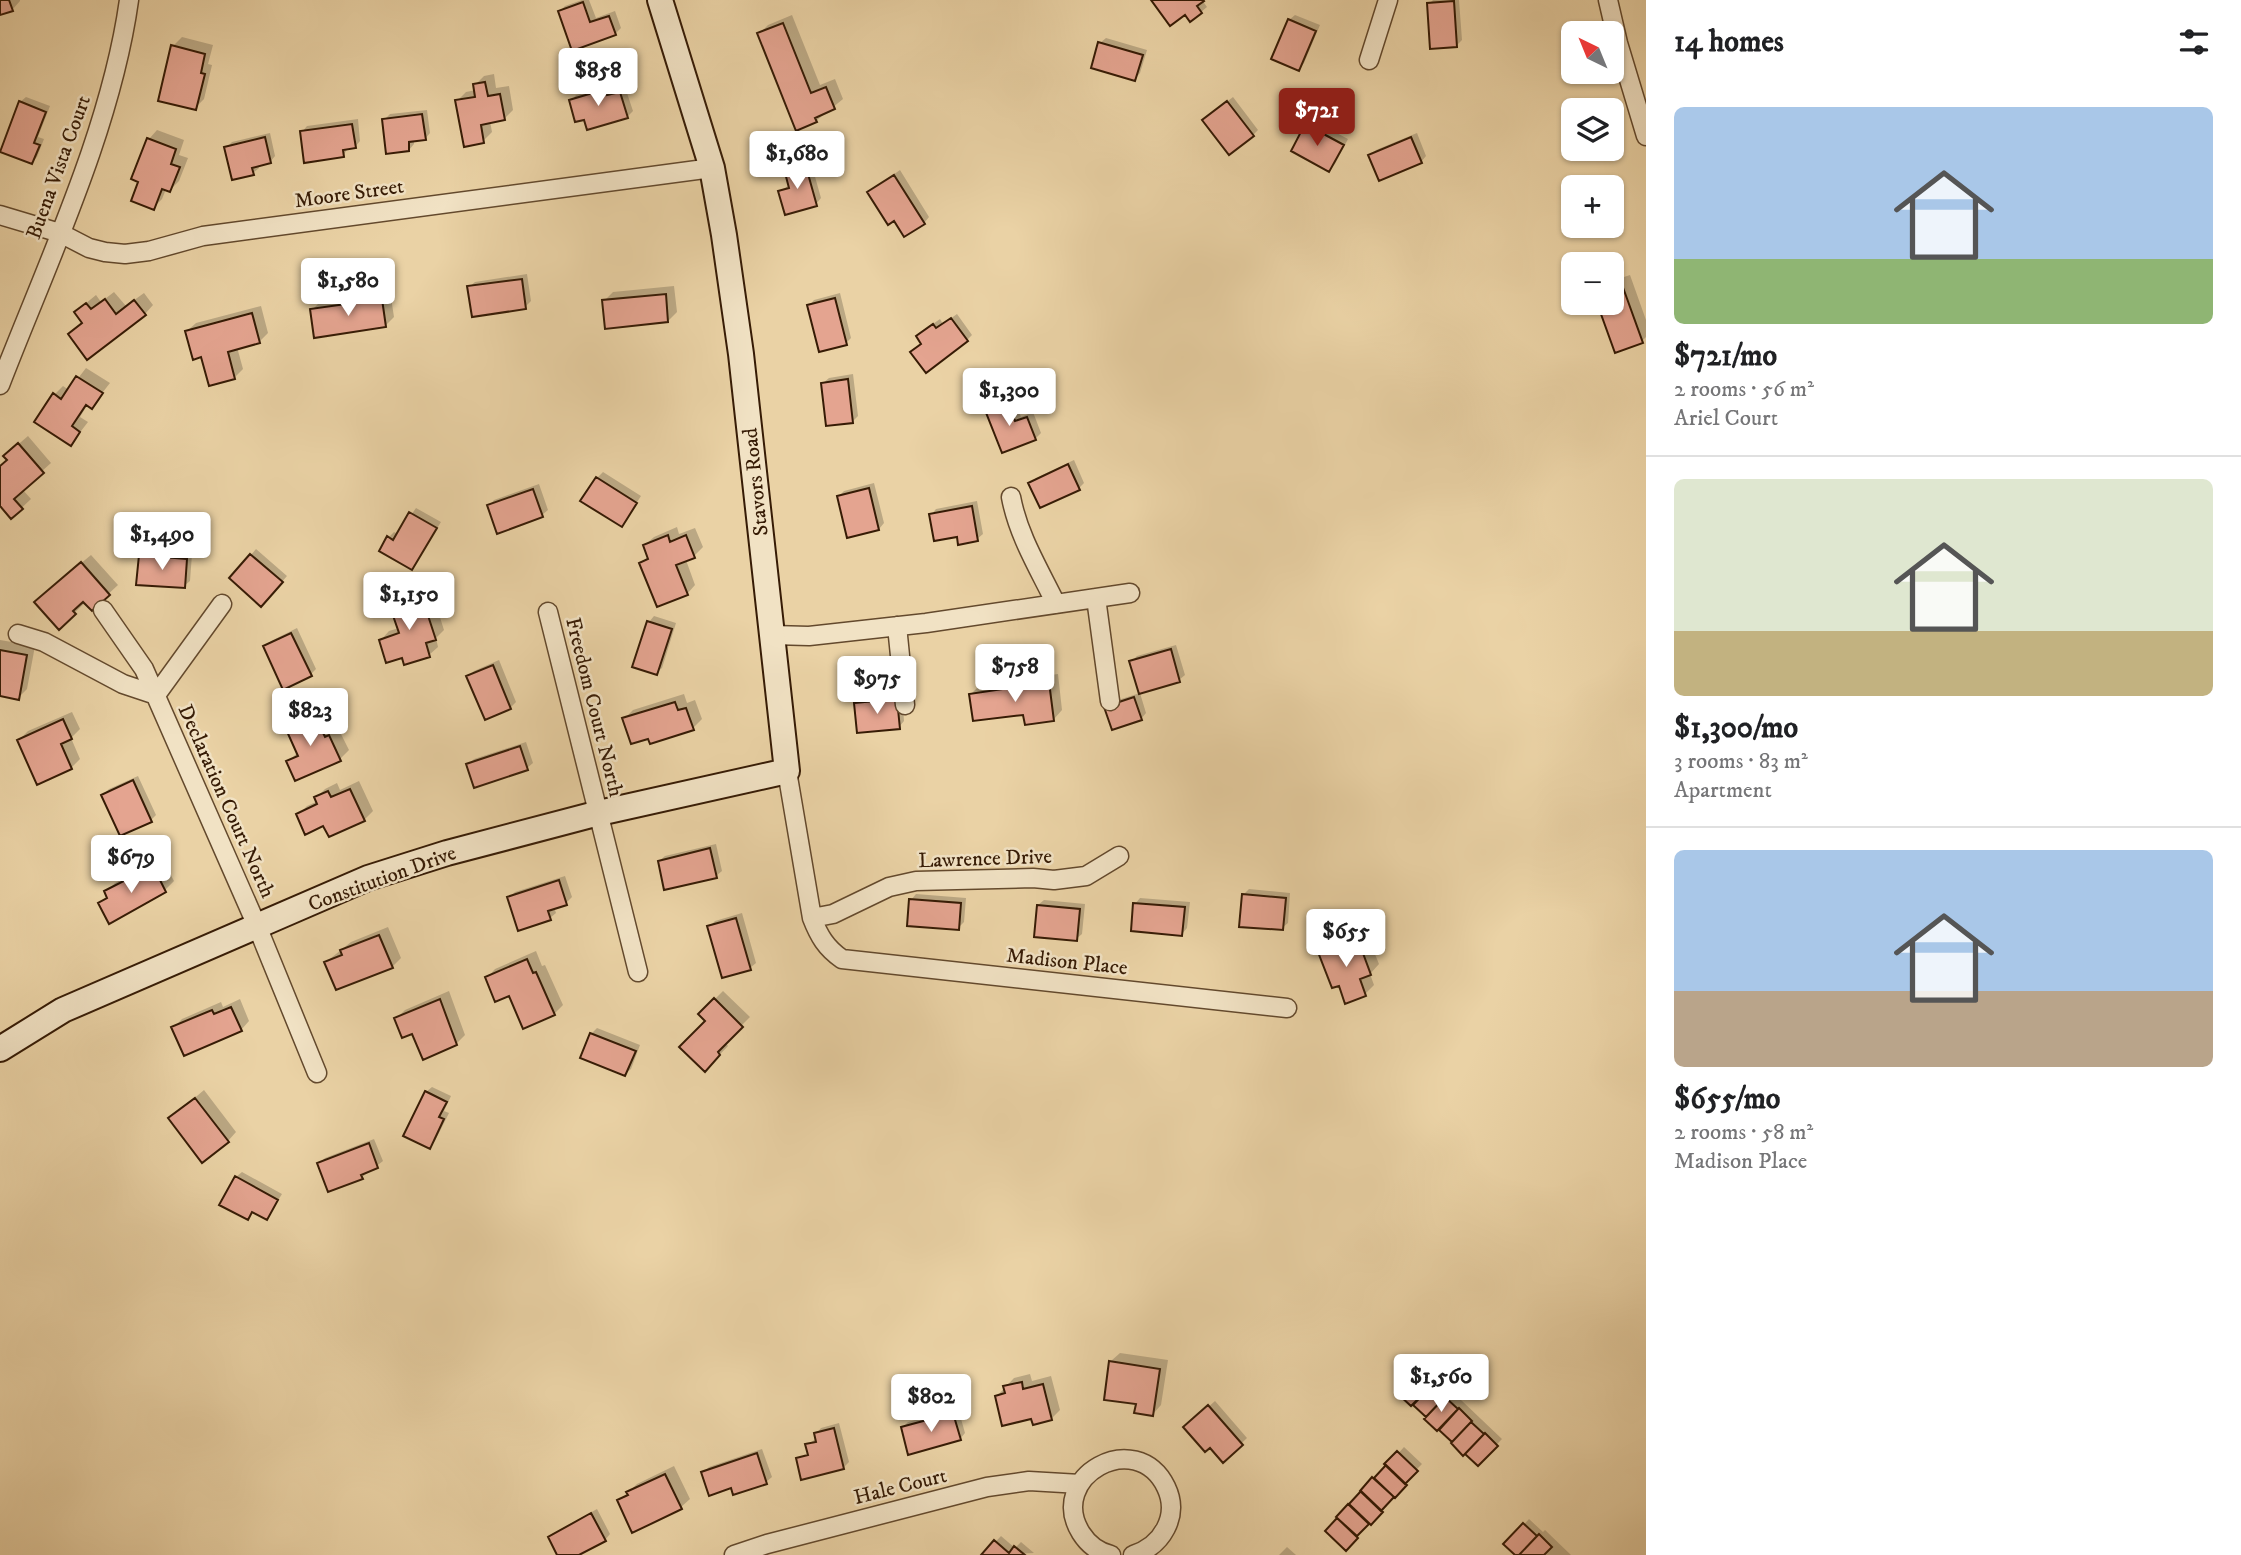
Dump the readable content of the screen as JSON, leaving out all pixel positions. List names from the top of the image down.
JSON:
{
  "streets": {
    "street": [
      "Buena Vista Court",
      "Moore Street",
      "Stavors Road",
      "Freedom Court North",
      "Declaration Court North",
      "Lawrence Drive",
      "Constitution Drive",
      "Madison Place",
      "Hale Court"
    ]
  },
  "crossings": [
    ["Buena Vista Court", "Moore Street"],
    ["Moore Street", "Stavors Road"],
    ["Stavors Road", "Lawrence Drive"],
    ["Stavors Road", "Constitution Drive"],
    ["Stavors Road", "Madison Place"],
    ["Freedom Court North", "Constitution Drive"],
    ["Declaration Court North", "Constitution Drive"]
  ],
  "north": "top left",
  "page": {
    "heading": "14 homes",
    "map_buttons": ["+", "−"],
    "price": [
      "$858",
      "$721",
      "$1,680",
      "$1,580",
      "$1,300",
      "$1,490",
      "$1,150",
      "$758",
      "$975",
      "$823",
      "$679",
      "$655",
      "$1,560",
      "$802"
    ],
    "list": [
      {
        "name": "$721/mo",
        "note": "2 rooms · 56 m² · Ariel Court"
      },
      {
        "name": "$1,300/mo",
        "note": "3 rooms · 83 m² · Apartment"
      },
      {
        "name": "$655/mo",
        "note": "2 rooms · 58 m² · Madison Place"
      }
    ]
  }
}
